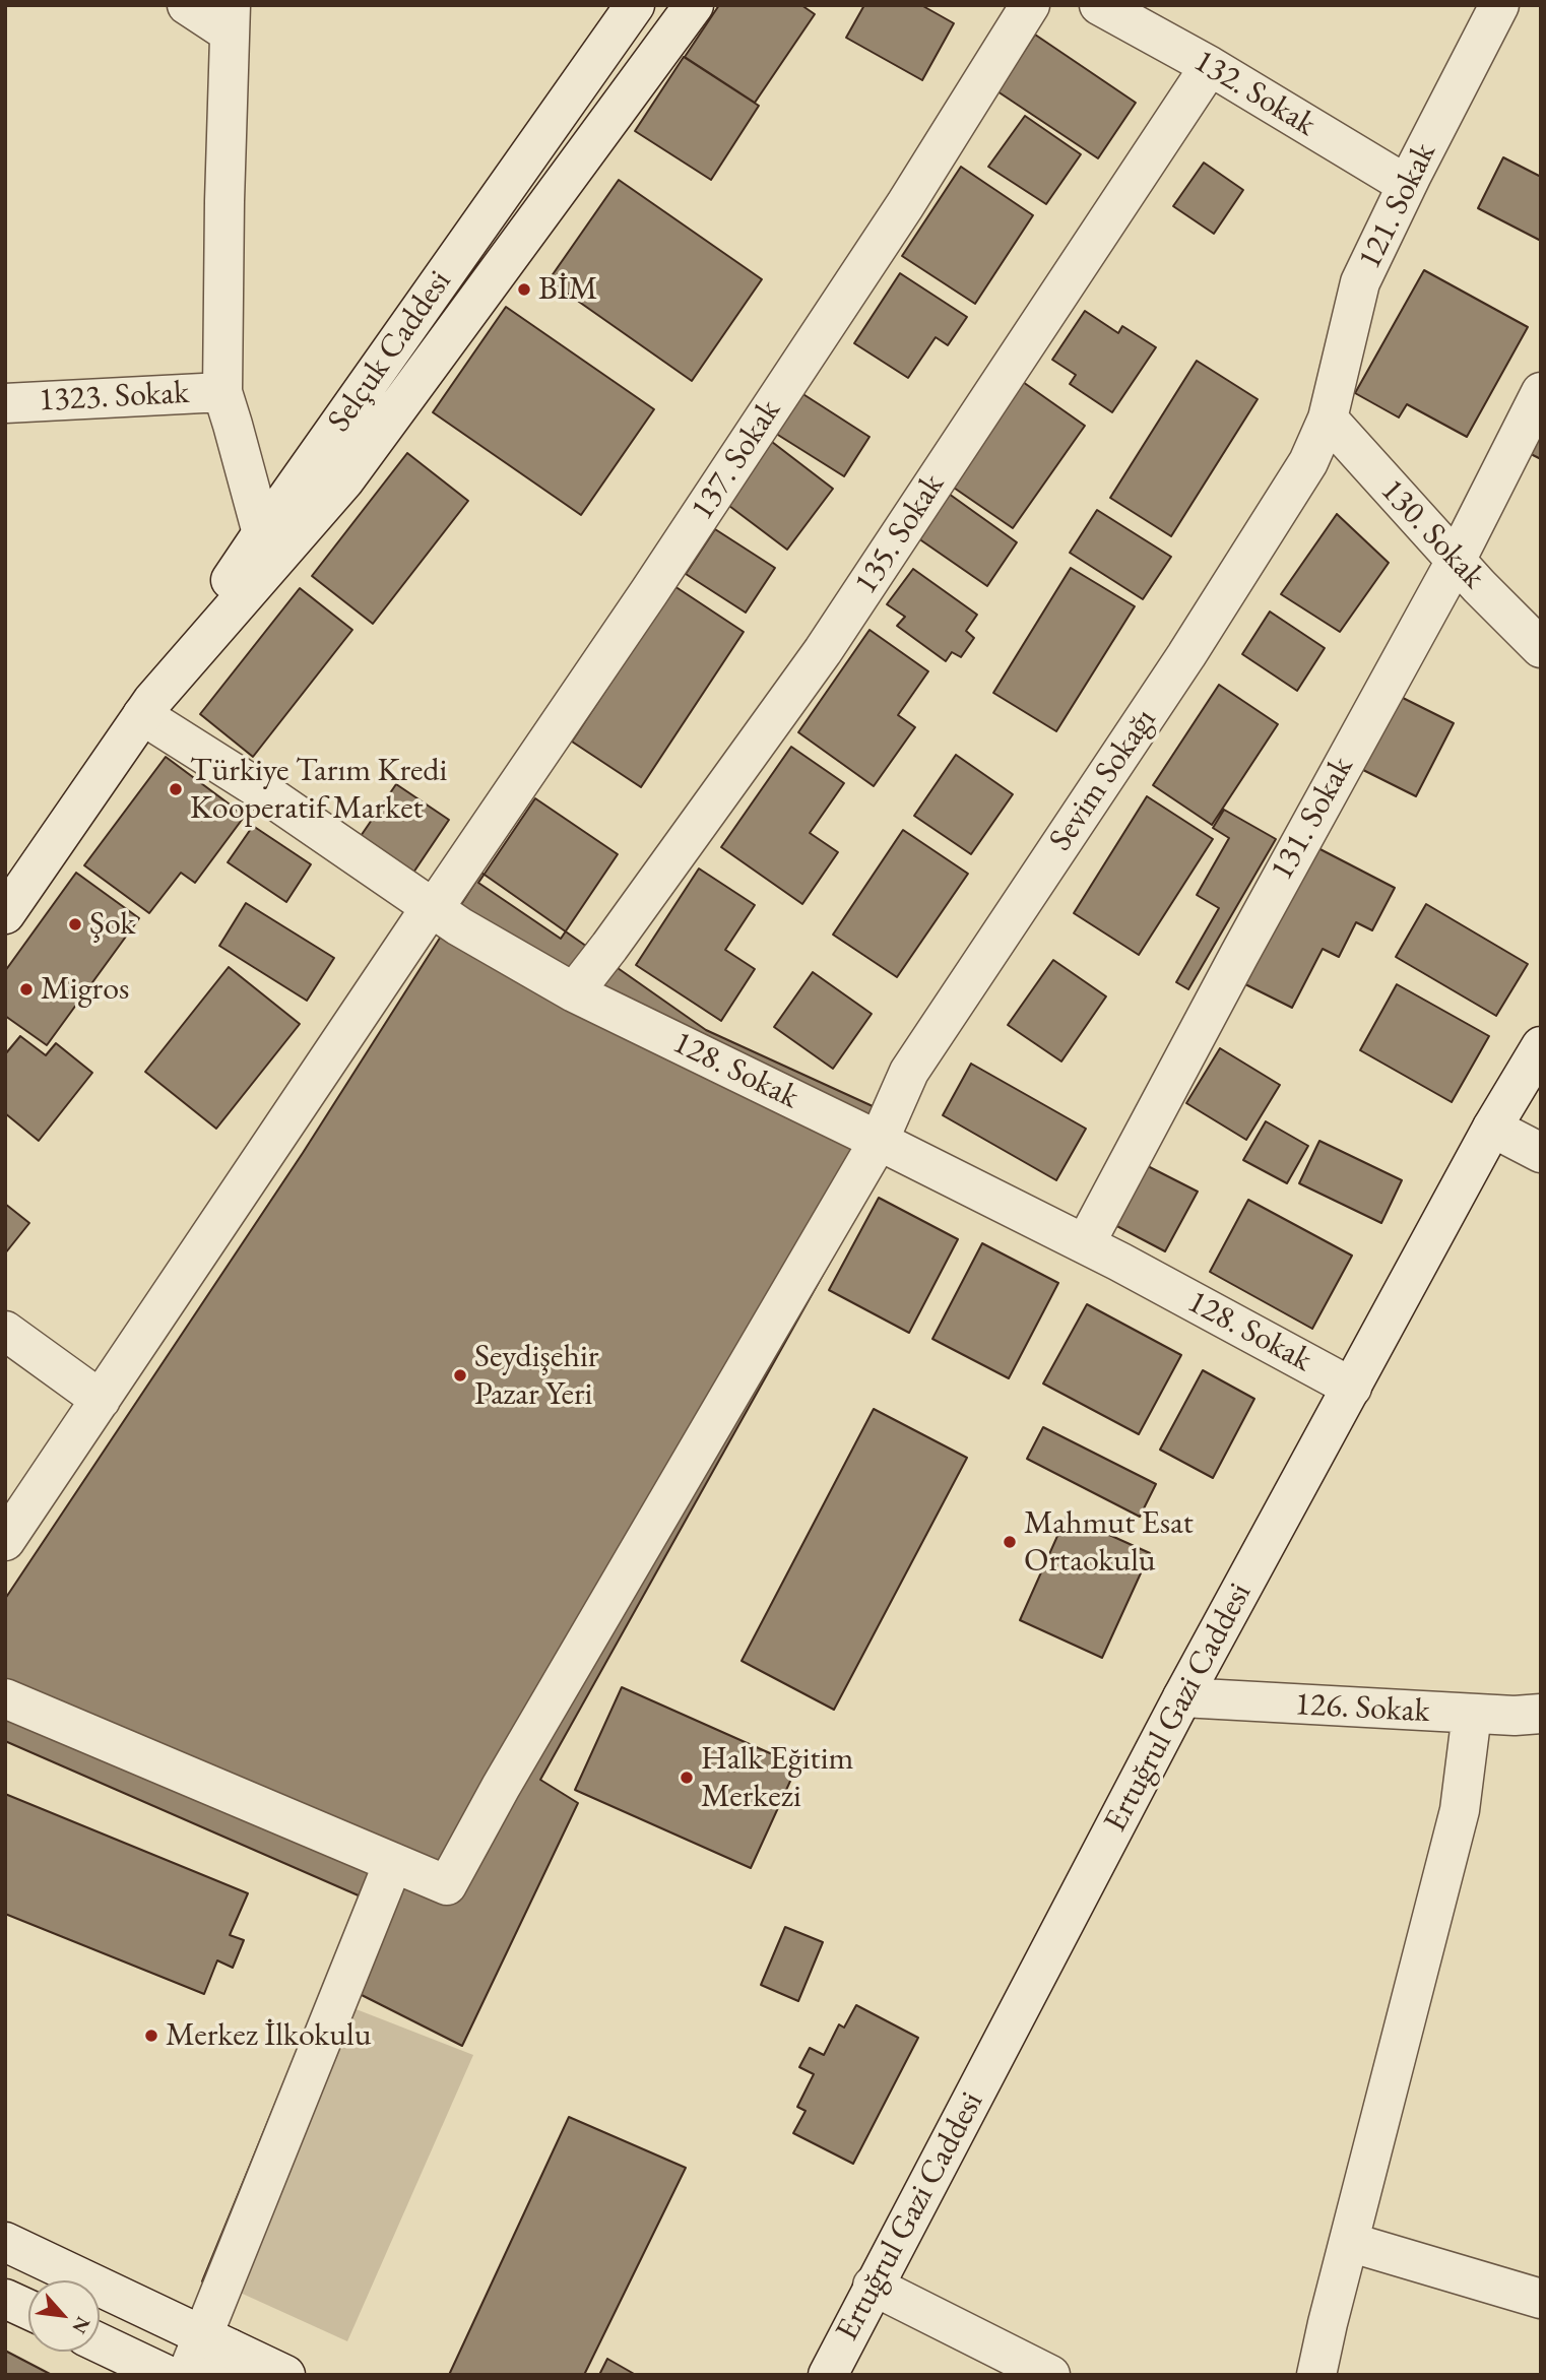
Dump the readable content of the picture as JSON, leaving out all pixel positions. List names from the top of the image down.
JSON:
{
  "streets": {
    "street": [
      "132. Sokak",
      "121. Sokak",
      "Selçuk Caddesi",
      "1323. Sokak",
      "137. Sokak",
      "135. Sokak",
      "130. Sokak",
      "Sevim Sokağı",
      "131. Sokak",
      "128. Sokak",
      "Ertuğrul Gazi Caddesi",
      "126. Sokak"
    ]
  },
  "crossings": [
    ["132. Sokak", "121. Sokak"],
    ["132. Sokak", "135. Sokak"],
    ["121. Sokak", "130. Sokak"],
    ["121. Sokak", "Sevim Sokağı"],
    ["Selçuk Caddesi", "128. Sokak"],
    ["137. Sokak", "128. Sokak"],
    ["135. Sokak", "128. Sokak"],
    ["130. Sokak", "Sevim Sokağı"],
    ["130. Sokak", "131. Sokak"],
    ["Sevim Sokağı", "128. Sokak"],
    ["131. Sokak", "128. Sokak"],
    ["128. Sokak", "Ertuğrul Gazi Caddesi"],
    ["Ertuğrul Gazi Caddesi", "126. Sokak"]
  ],
  "places": [
    "BİM",
    "Türkiye Tarım Kredi Kooperatif Market",
    "Şok",
    "Migros",
    "Seydişehir Pazar Yeri",
    "Mahmut Esat Ortaokulu",
    "Halk Eğitim Merkezi",
    "Merkez İlkokulu"
  ],
  "north": "bottom right"
}
